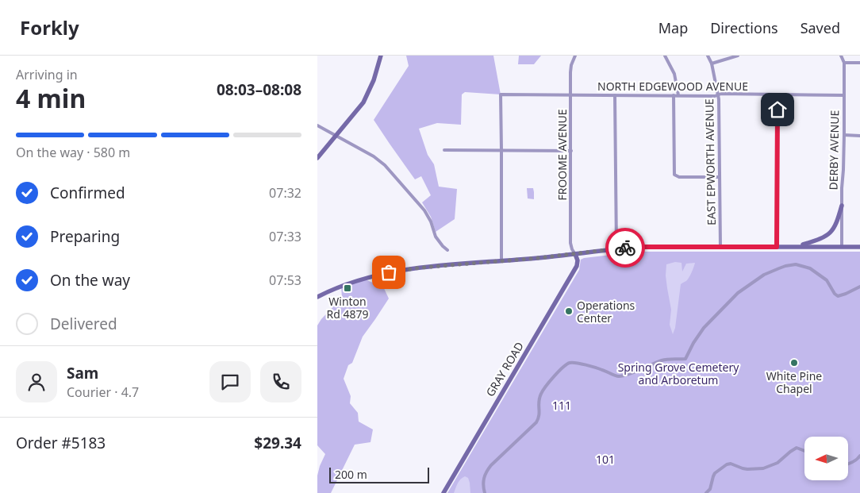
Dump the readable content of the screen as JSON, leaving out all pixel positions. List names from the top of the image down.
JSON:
{
  "streets": {
    "main road": ["GRAY ROAD"],
    "street": [
      "NORTH EDGEWOOD AVENUE",
      "DERBY AVENUE",
      "FROOME AVENUE",
      "EAST EPWORTH AVENUE"
    ]
  },
  "crossings": [
    ["NORTH EDGEWOOD AVENUE", "DERBY AVENUE"],
    ["NORTH EDGEWOOD AVENUE", "FROOME AVENUE"],
    ["NORTH EDGEWOOD AVENUE", "EAST EPWORTH AVENUE"],
    ["FROOME AVENUE", "GRAY ROAD"]
  ],
  "parks": ["Spring Grove Cemetery and Arboretum", "111", "101"],
  "places": {
    "transit": ["Winton Rd 4879"],
    "other": ["Operations Center", "White Pine Chapel"]
  },
  "scale_bar": "200 m",
  "north": "left",
  "page": {
    "header": "Forkly",
    "nav": ["Map", "Directions", "Saved"],
    "heading": ["4 min", "Arriving in", "08:03–08:08"],
    "panel": [
      "Sam",
      "Courier · 4.7",
      "Order #5183",
      "$29.34"
    ],
    "bar": "On the way · 580 m",
    "list": [
      ["Confirmed", "07:32"],
      ["Preparing", "07:33"],
      ["On the way", "07:53"],
      "Delivered"
    ],
    "scale": "200 m"
  }
}
